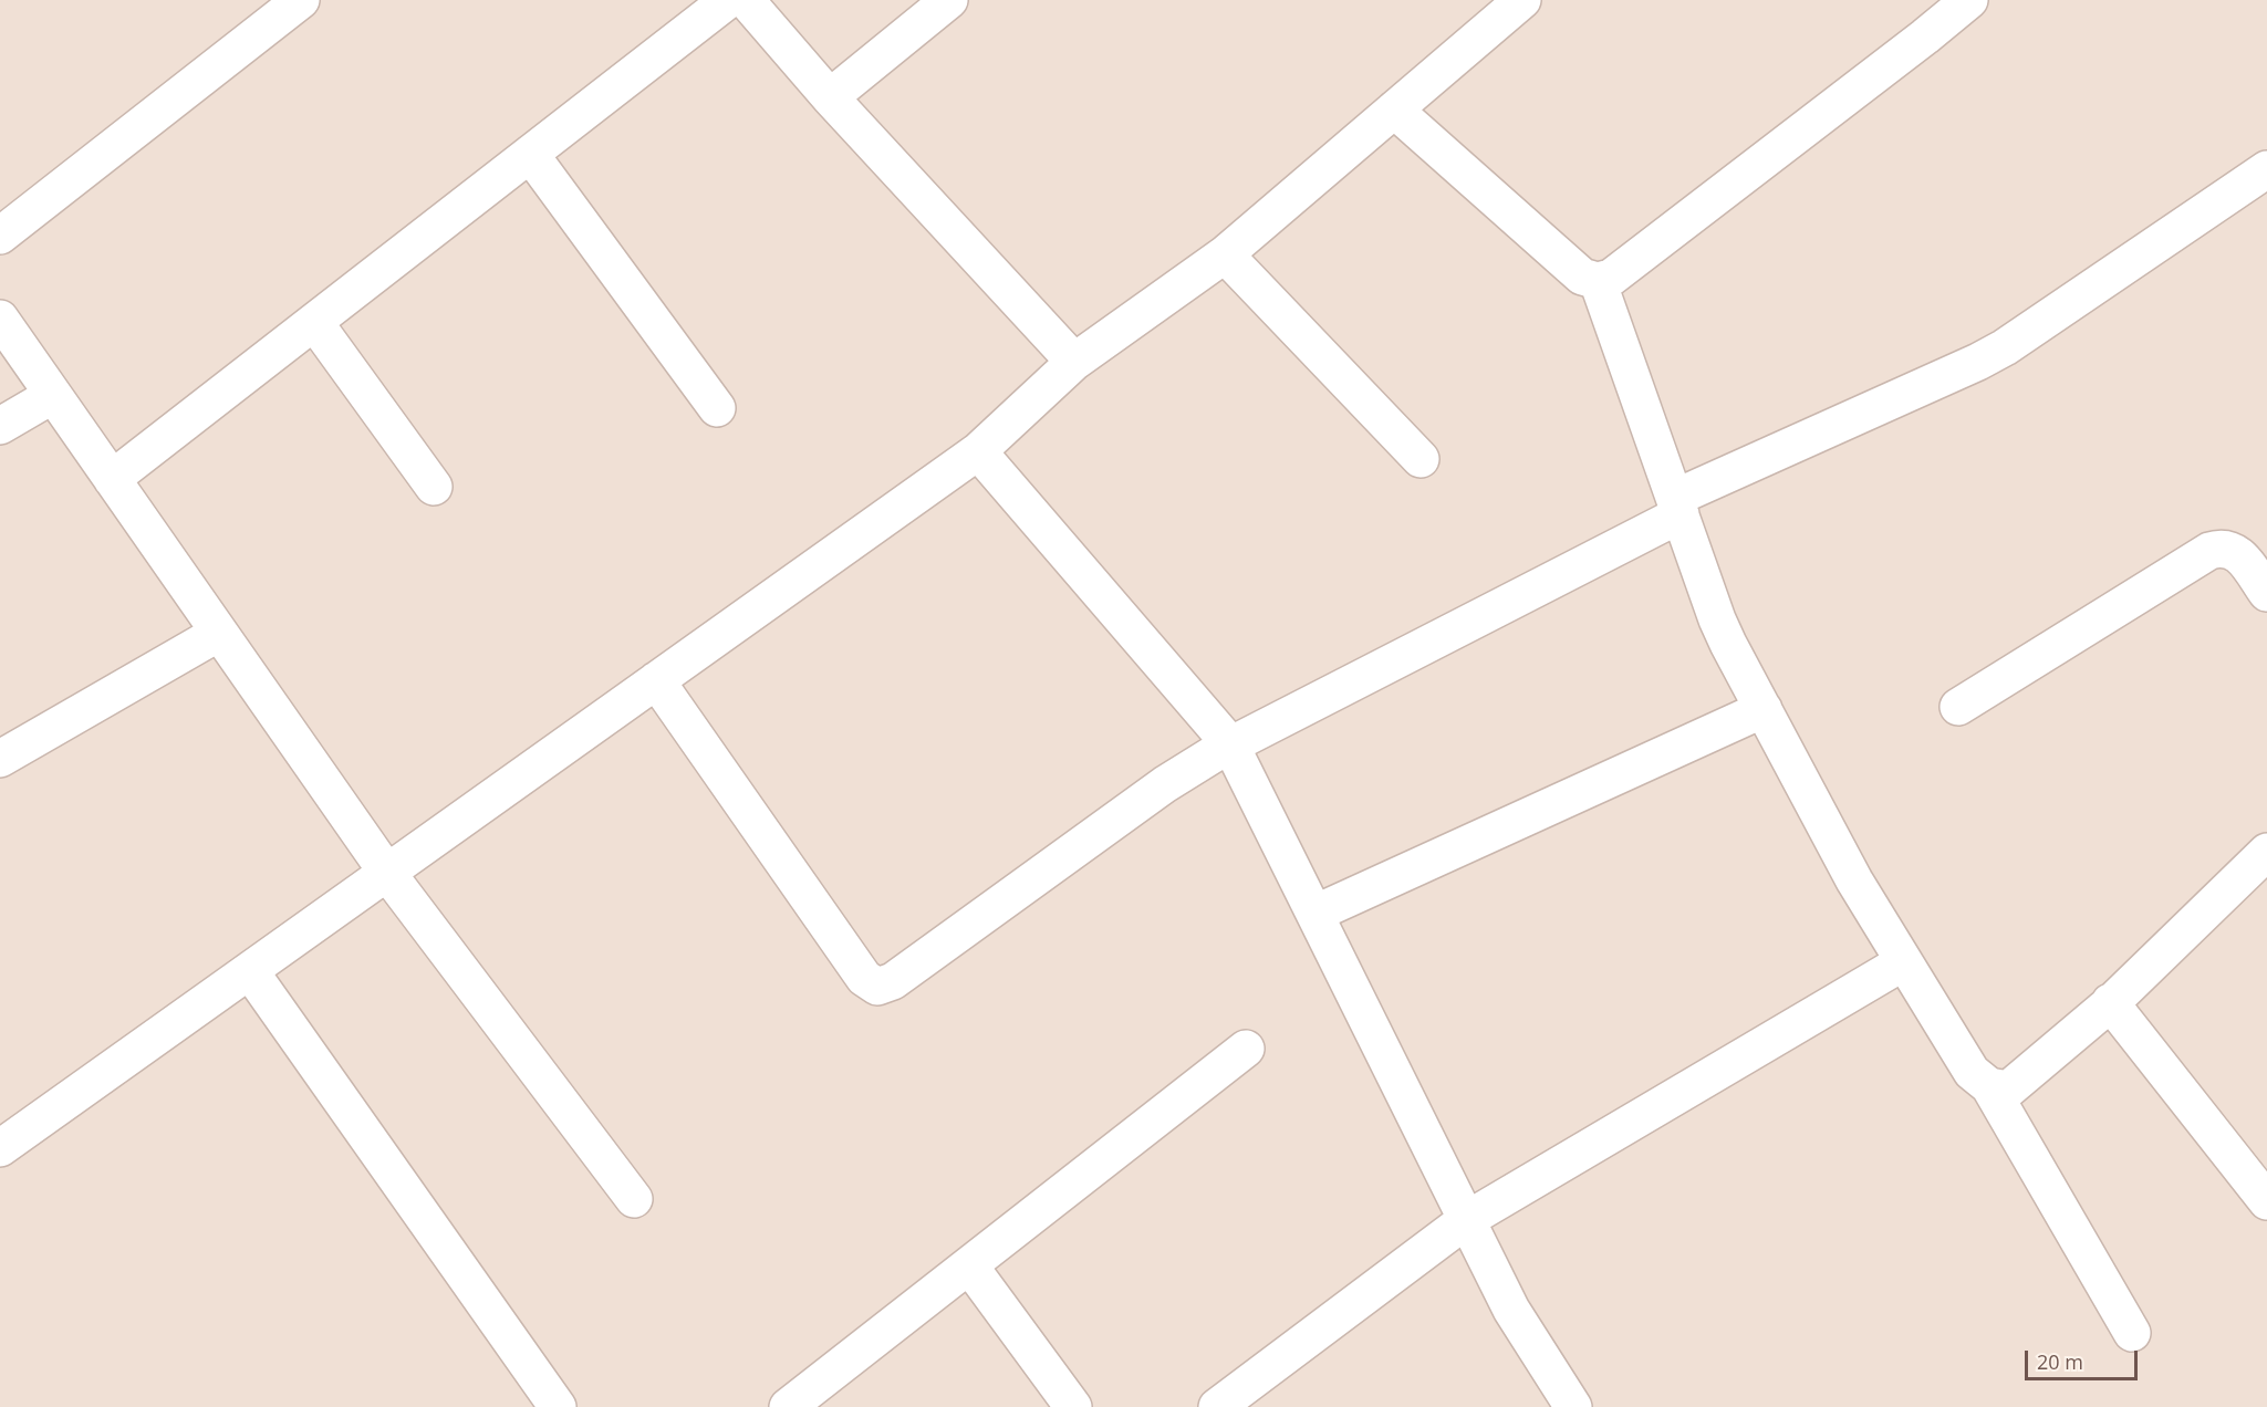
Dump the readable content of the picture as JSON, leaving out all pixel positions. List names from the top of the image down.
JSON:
{
  "scale_bar": "20 m"
}
